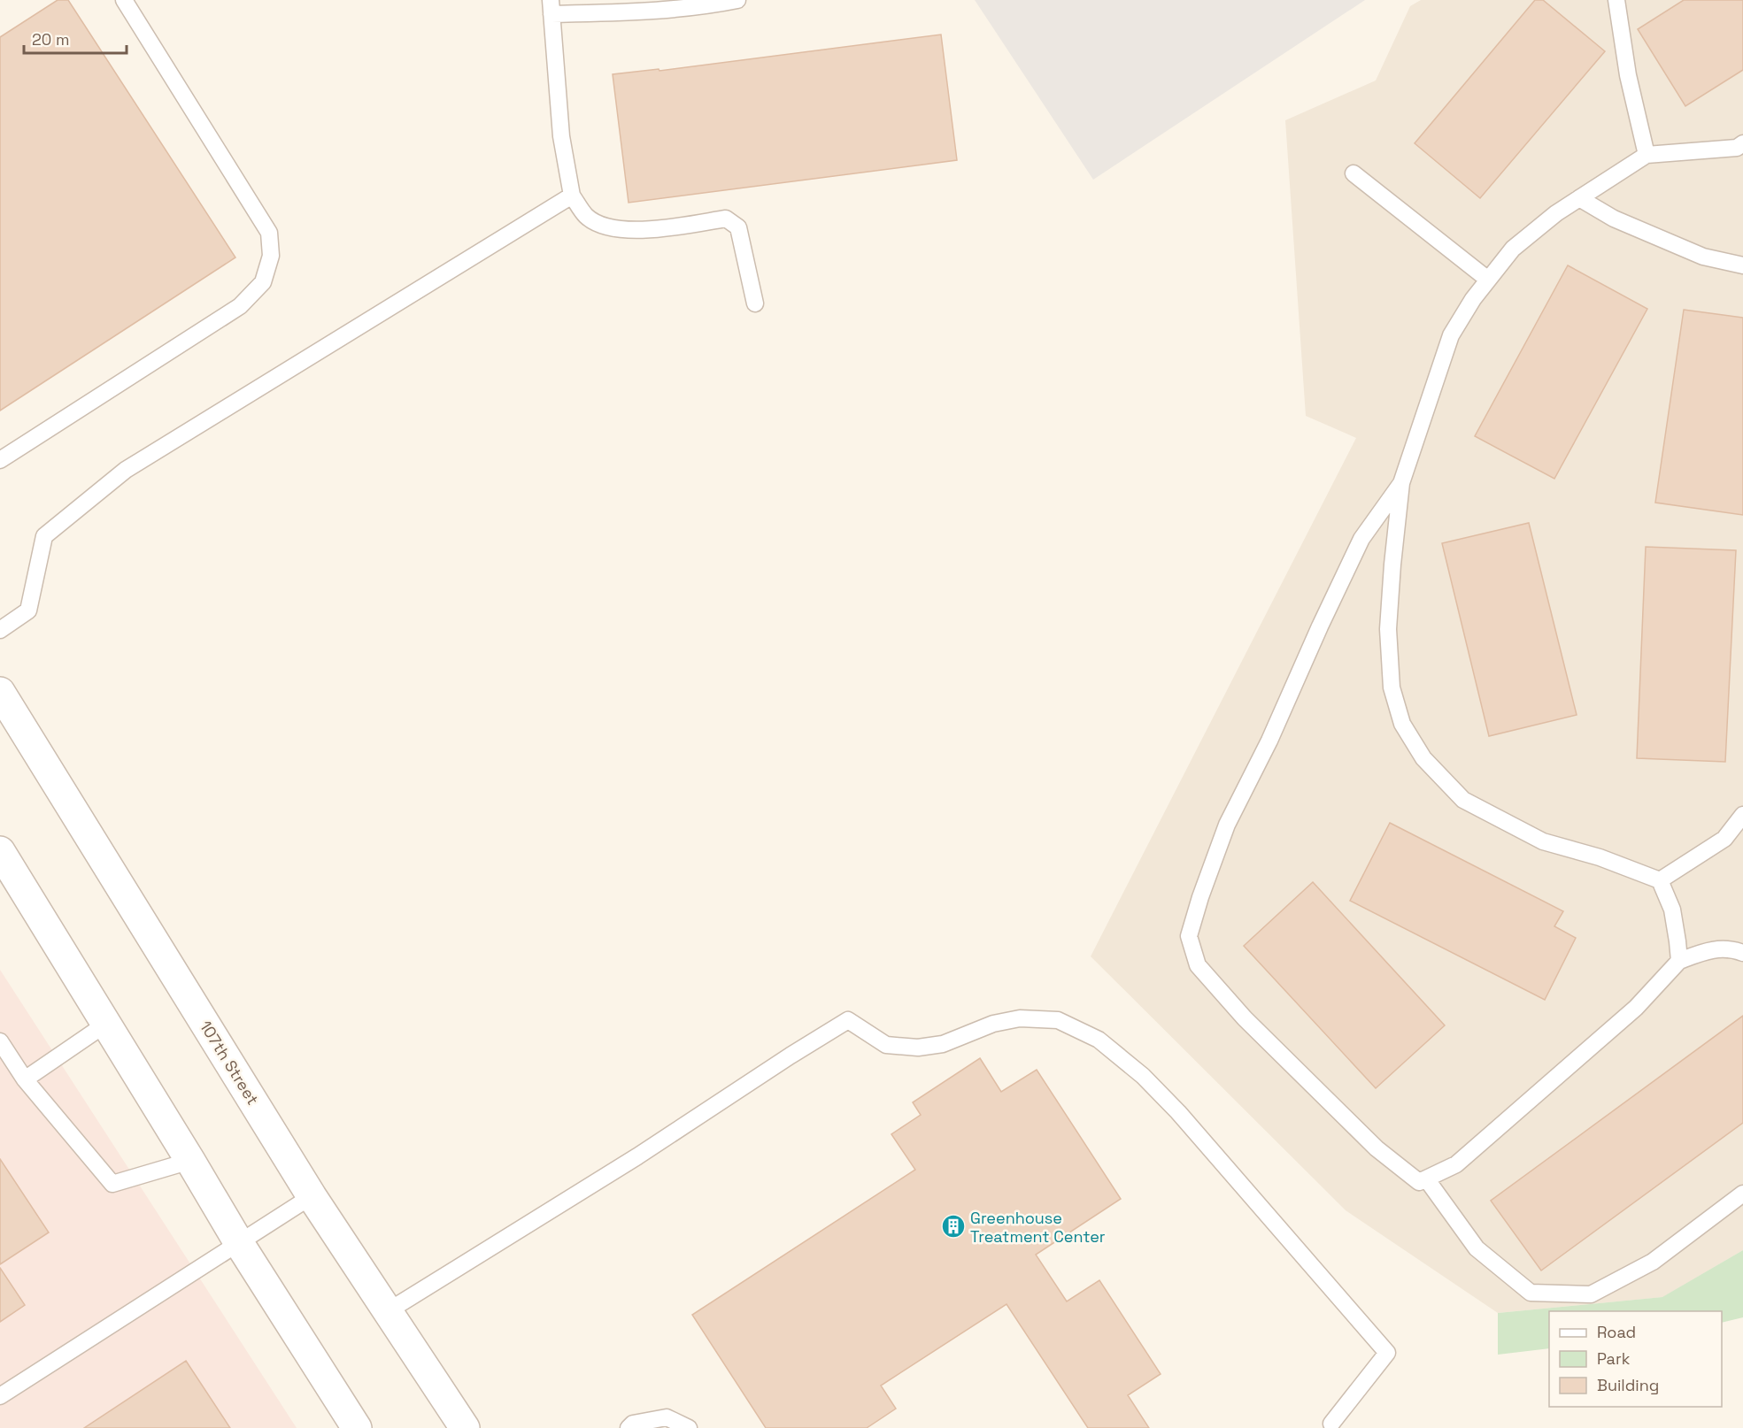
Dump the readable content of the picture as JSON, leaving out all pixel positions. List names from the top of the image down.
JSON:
{
  "streets": {
    "street": ["107th Street"]
  },
  "places": {
    "building": ["Greenhouse Treatment Center"]
  },
  "legend": ["Road", "Park", "Building"],
  "scale_bar": "20 m"
}
